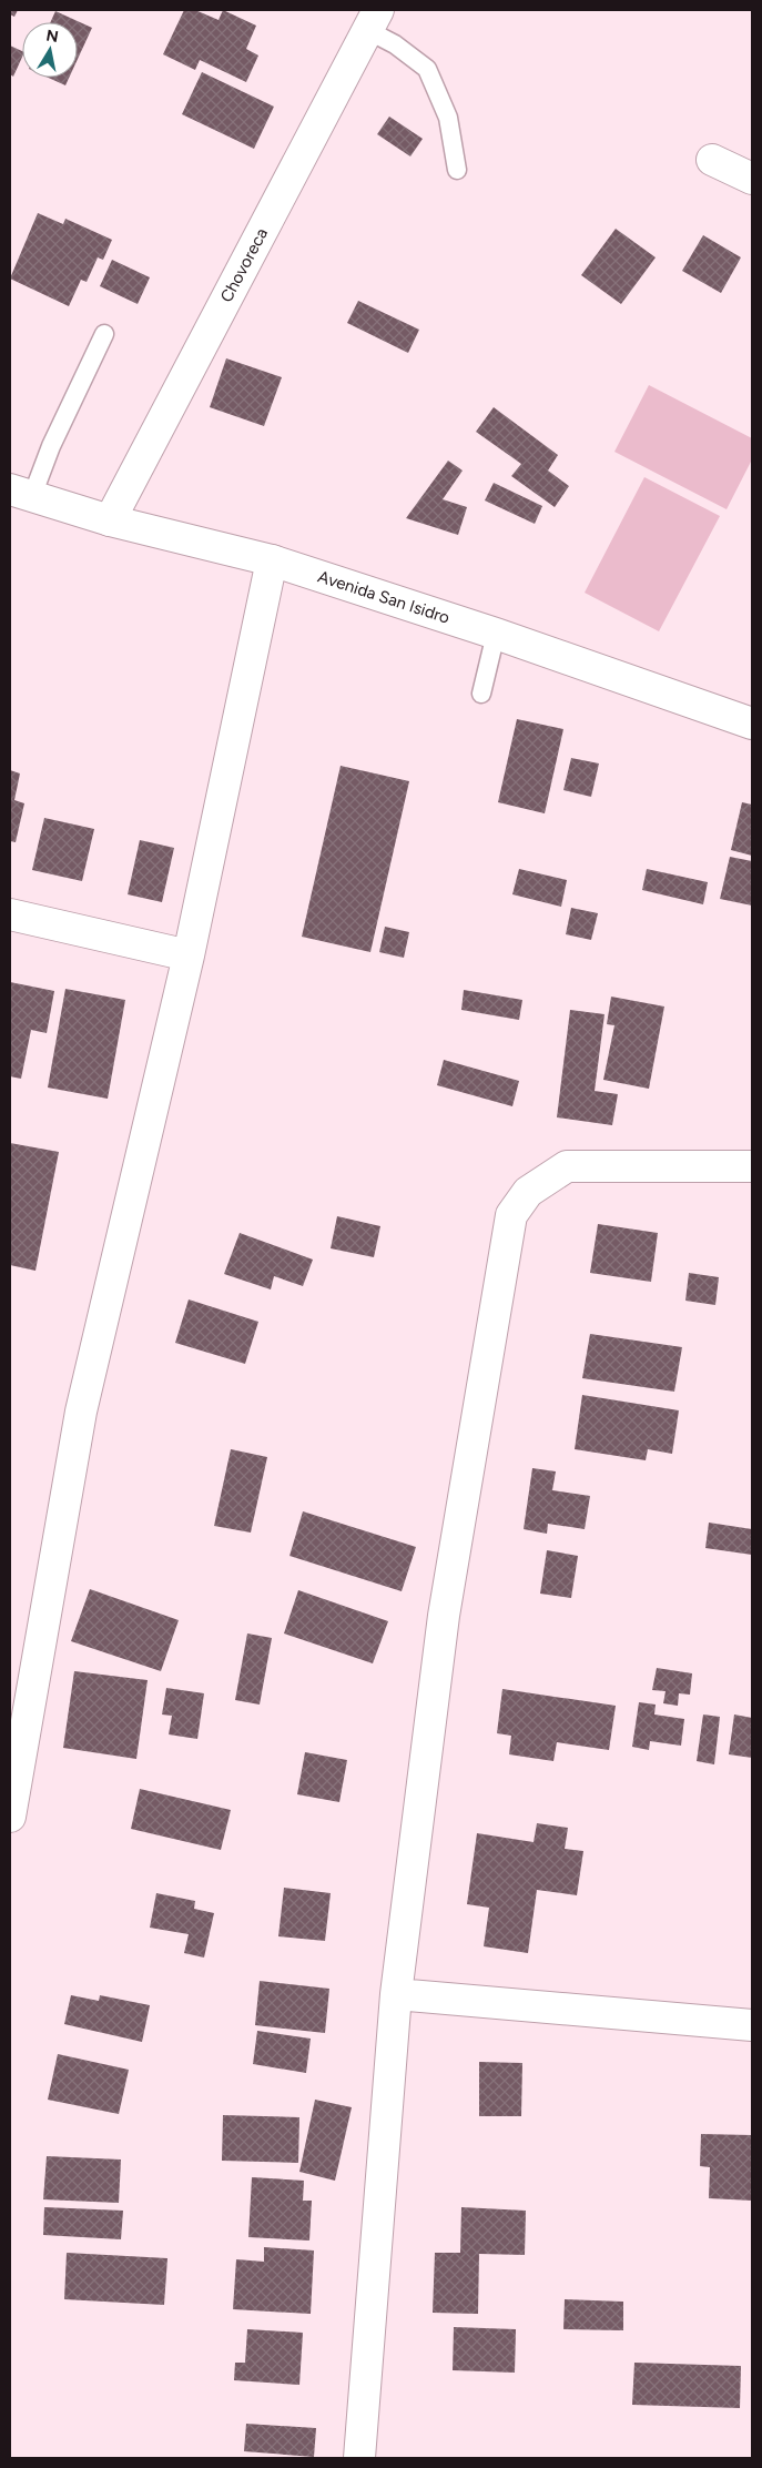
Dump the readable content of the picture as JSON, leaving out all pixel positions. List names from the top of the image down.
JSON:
{
  "streets": {
    "street": ["Chovoreca", "Avenida San Isidro"]
  },
  "crossings": [
    ["Chovoreca", "Avenida San Isidro"]
  ],
  "north": "top"
}
